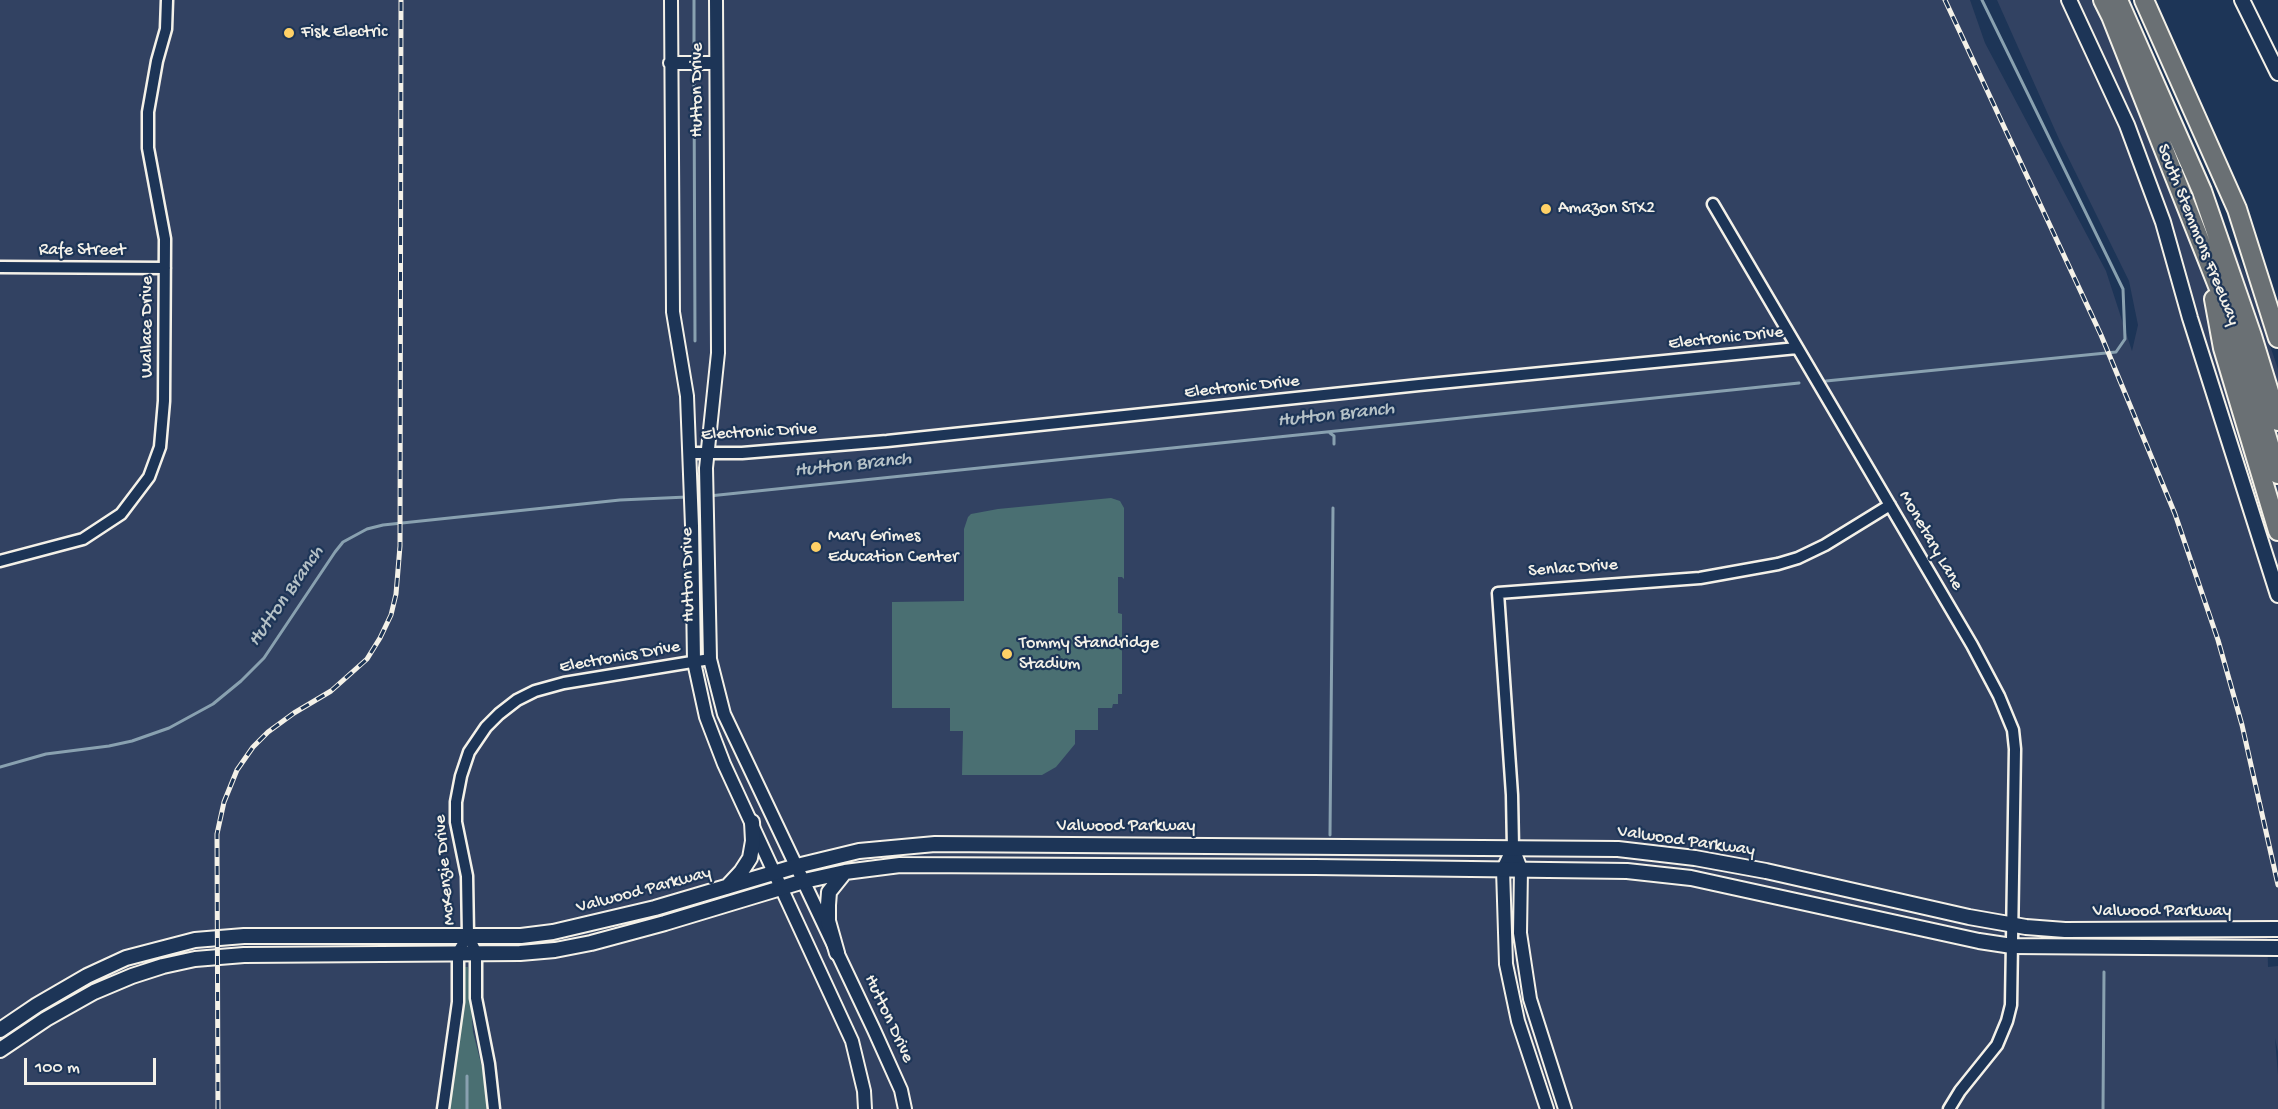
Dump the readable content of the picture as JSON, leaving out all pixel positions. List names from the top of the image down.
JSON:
{
  "streets": {
    "highway": ["South Stemmons Freeway"],
    "main road": ["Valwood Parkway"],
    "street": [
      "Hutton Drive",
      "Rafe Street",
      "Wallace Drive",
      "Electronic Drive",
      "Monetary Lane",
      "Senlac Drive",
      "Electronics Drive",
      "McKenzie Drive"
    ]
  },
  "crossings": [
    ["Hutton Drive", "Electronic Drive"],
    ["Hutton Drive", "Electronics Drive"],
    ["Hutton Drive", "Valwood Parkway"],
    ["Rafe Street", "Wallace Drive"],
    ["Electronic Drive", "Monetary Lane"],
    ["Monetary Lane", "Senlac Drive"],
    ["Monetary Lane", "Valwood Parkway"],
    ["Senlac Drive", "Valwood Parkway"],
    ["Electronics Drive", "McKenzie Drive"],
    ["Valwood Parkway", "McKenzie Drive"]
  ],
  "water": ["Hutton Branch"],
  "places": [
    "Fisk Electric",
    "Amazon STX2",
    "Mary Grimes Education Center",
    "Tommy Standridge Stadium"
  ],
  "scale_bar": "100 m"
}
